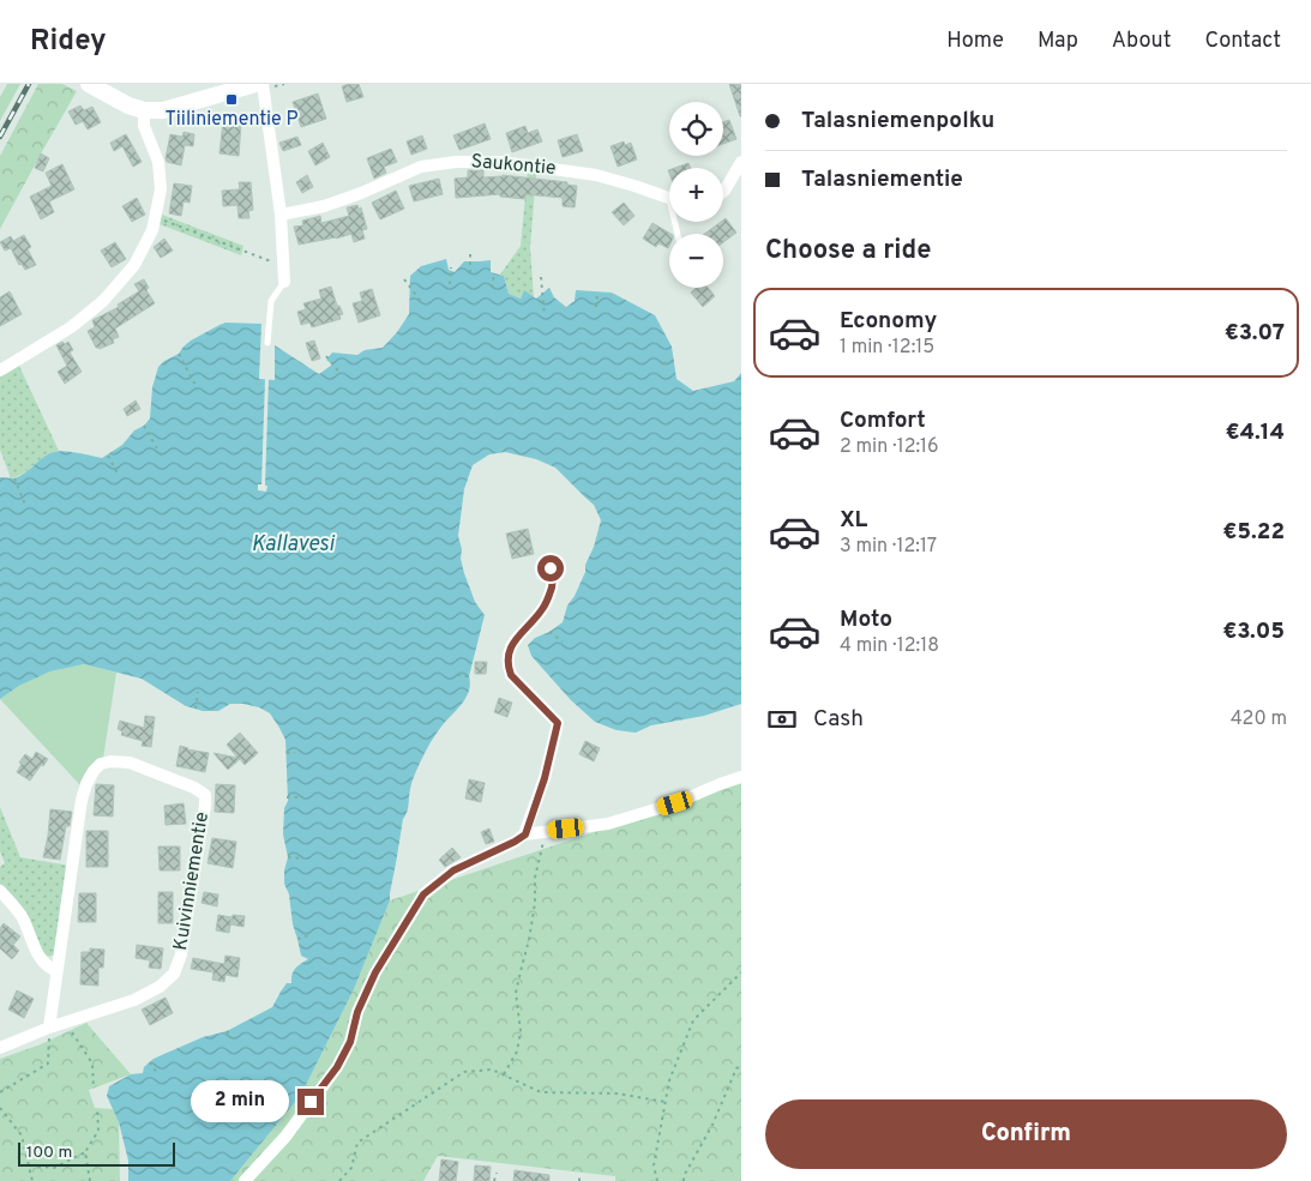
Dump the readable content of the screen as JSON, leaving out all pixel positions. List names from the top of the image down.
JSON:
{
  "streets": {
    "street": ["Saukontie", "Kuivinniementie"]
  },
  "water": ["Kallavesi"],
  "places": {
    "transit": ["Tiiliniementie P"]
  },
  "scale_bar": "100 m",
  "page": {
    "header": "Ridey",
    "nav": [
      "Home",
      "Map",
      "About",
      "Contact"
    ],
    "banner": ["Talasniemenpolku", "Talasniementie"],
    "map_buttons": ["+", "−"],
    "heading": "Choose a ride",
    "list": [
      {
        "name": "Economy",
        "note": "1 min · 12:15",
        "value": "€3.07"
      },
      {
        "name": "Comfort",
        "note": "2 min · 12:16",
        "value": "€4.14"
      },
      {
        "name": "XL",
        "note": "3 min · 12:17",
        "value": "€5.22"
      },
      {
        "name": "Moto",
        "note": "4 min · 12:18",
        "value": "€3.05"
      }
    ],
    "pay": ["Cash", "420 m"],
    "bubble": "2 min",
    "buttons": "Confirm",
    "scale": "100 m"
  }
}
